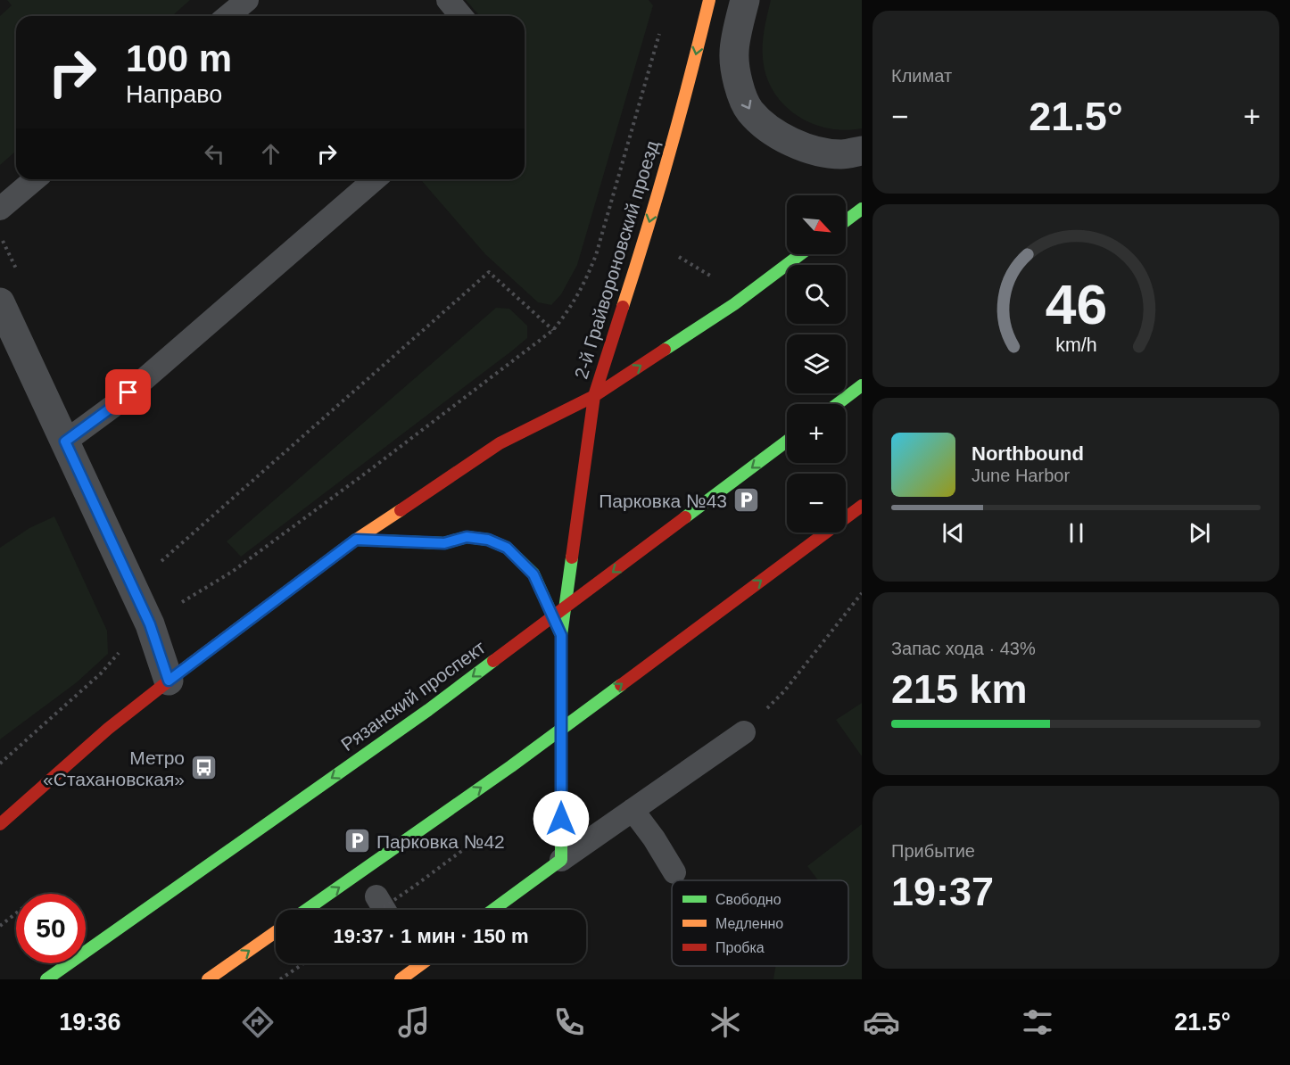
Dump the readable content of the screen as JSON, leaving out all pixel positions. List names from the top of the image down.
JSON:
{
  "streets": {
    "main road": ["2-й Грайвороновский проезд", "Рязанский проспект"]
  },
  "places": {
    "parking": ["Парковка №43", "Парковка №42"],
    "bus stop": ["Метро «Стахановская»"]
  },
  "legend": ["Свободно", "Медленно", "Пробка"],
  "north": "bottom right",
  "page": {
    "tile": [
      "Климат",
      ["Запас хода · 43%", "215 km"],
      ["Прибытие", "19:37"]
    ],
    "turn": ["100 m", "Направо"],
    "heat": ["−", "21.5°", "+"],
    "map_buttons": ["+", "−"],
    "song": ["Northbound", "June Harbor"],
    "limit": "50",
    "trip": "19:37 · 1 мин · 150 m",
    "tabs": ["19:36", "21.5°"],
    "gauge": ["46", "km/h"]
  }
}
